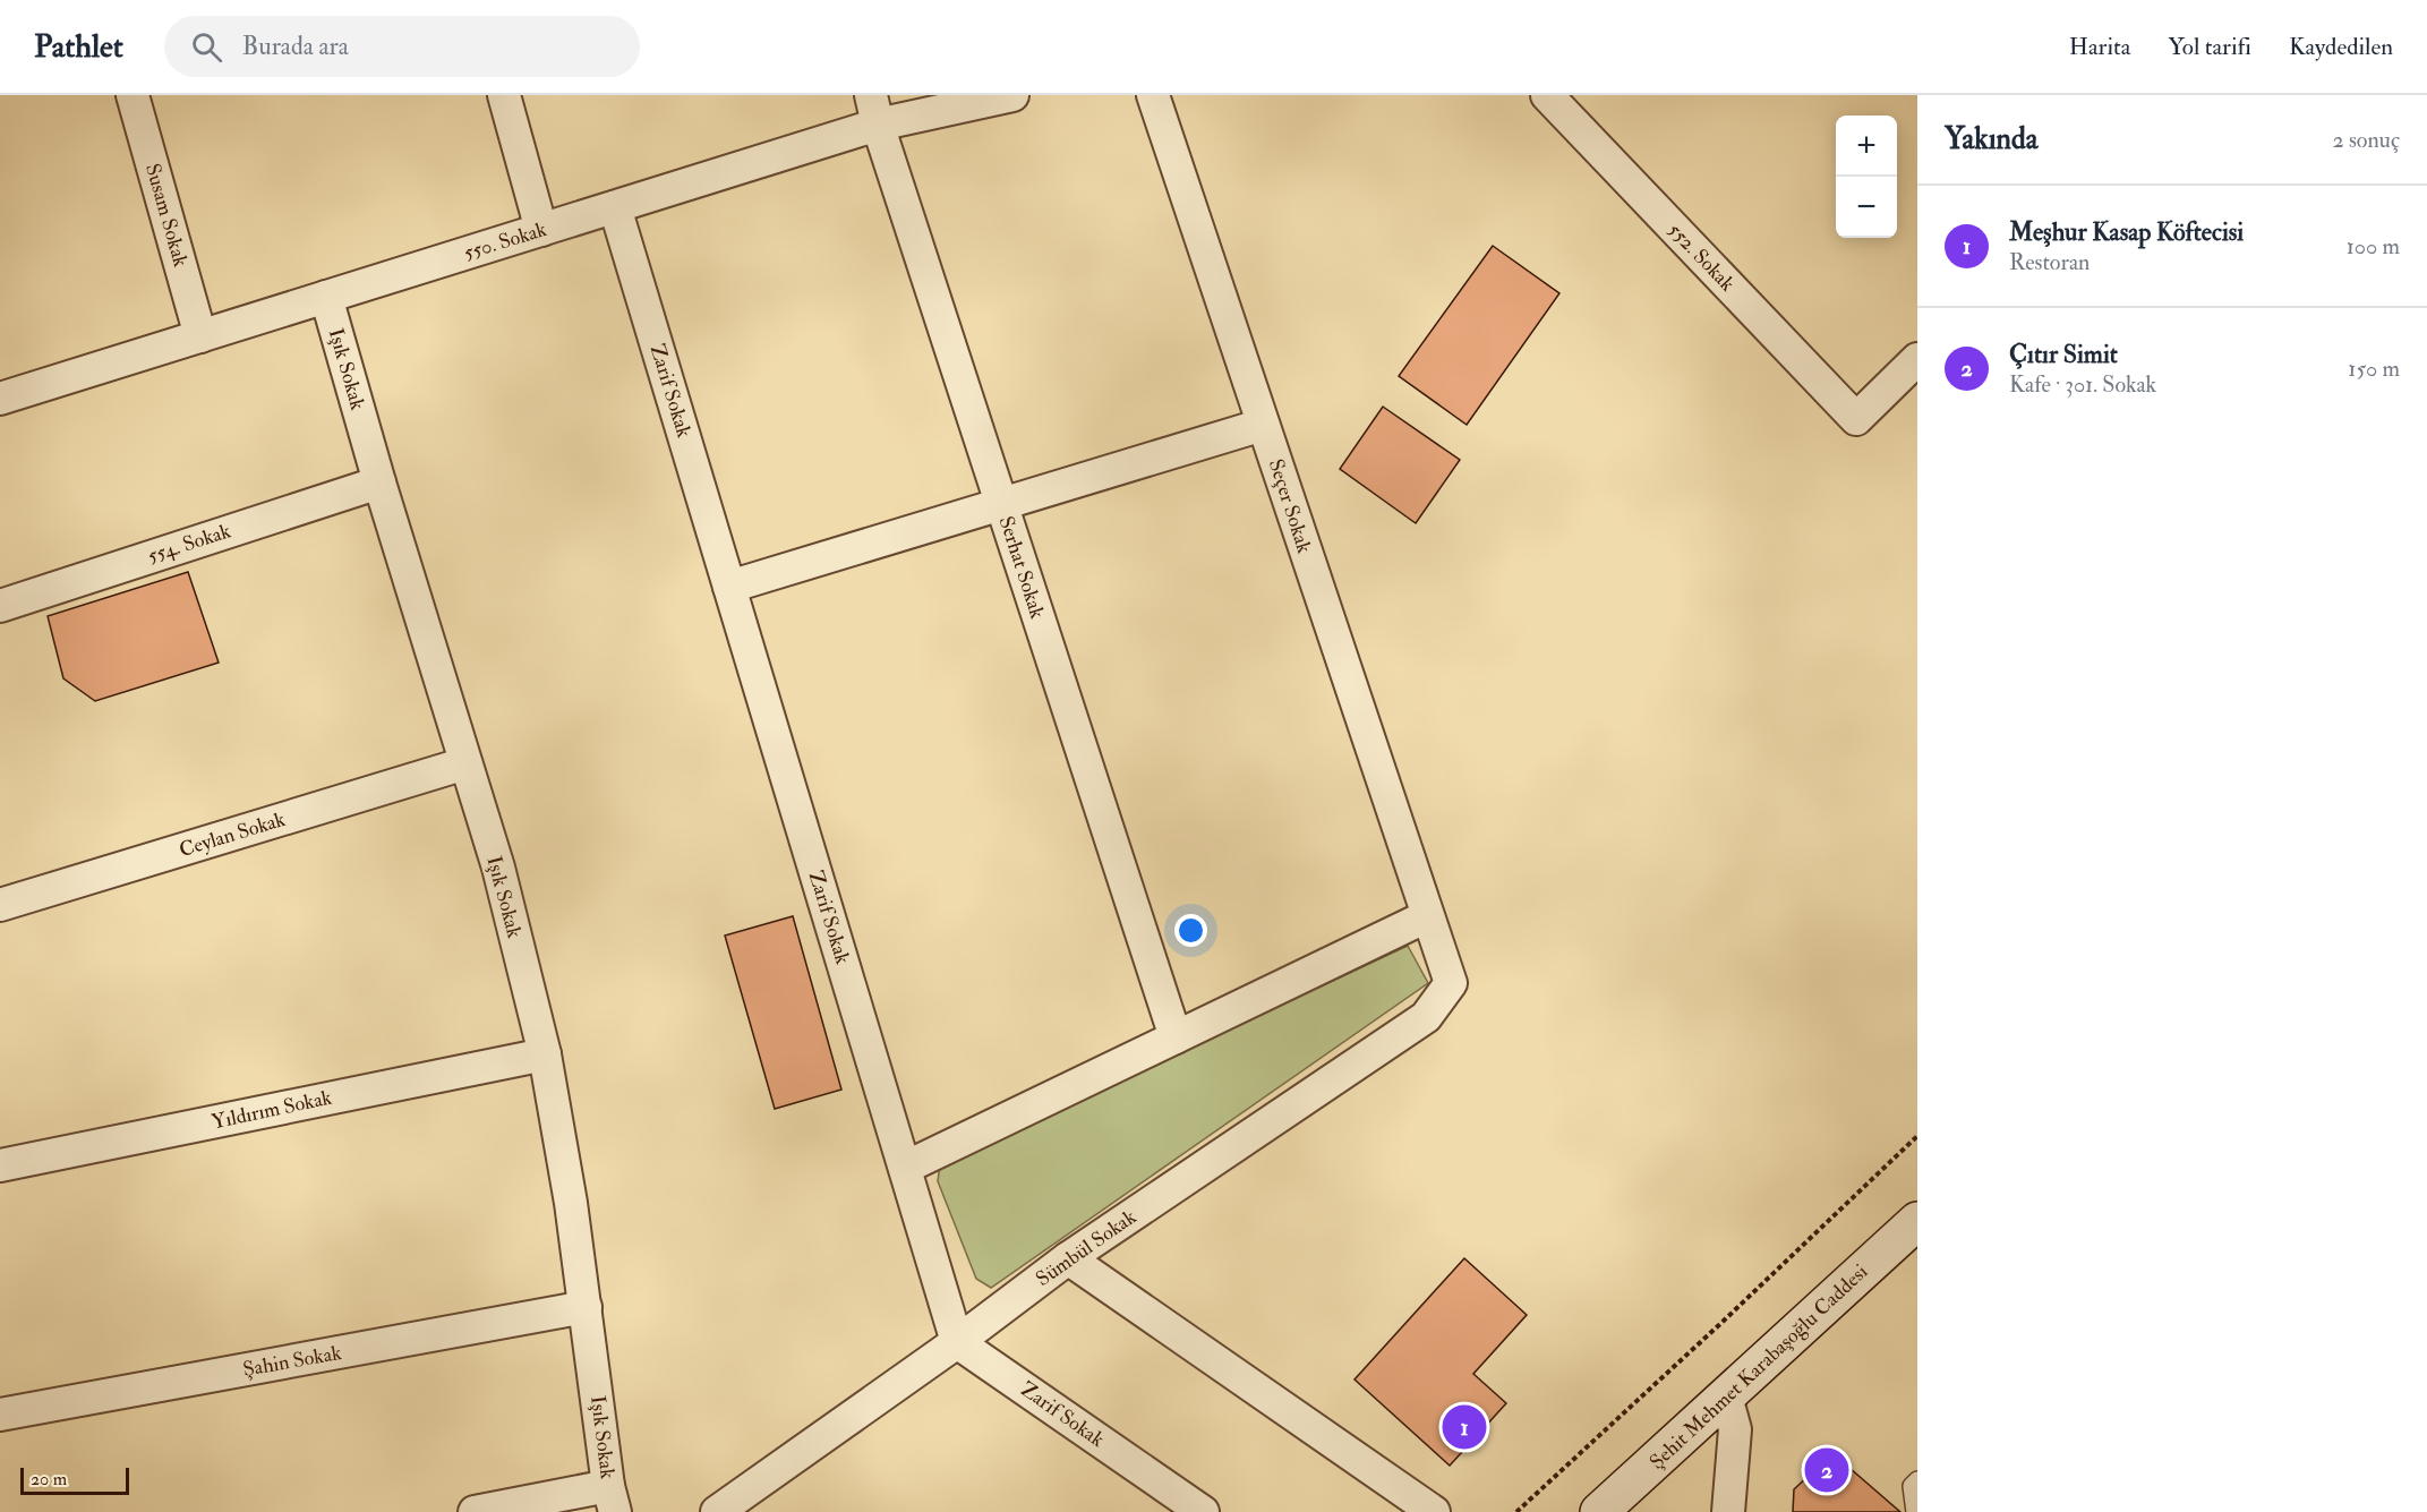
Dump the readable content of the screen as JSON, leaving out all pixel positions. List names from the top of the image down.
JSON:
{
  "streets": {
    "main road": ["Şehit Mehmet Karabaşoğlu Caddesi"],
    "street": [
      "Susam Sokak",
      "550. Sokak",
      "552. Sokak",
      "Işık Sokak",
      "Zarif Sokak",
      "Seçer Sokak",
      "554. Sokak",
      "Serhat Sokak",
      "Ceylan Sokak",
      "Yıldırım Sokak",
      "Sümbül Sokak",
      "Şahin Sokak"
    ]
  },
  "crossings": [
    ["Susam Sokak", "550. Sokak"],
    ["550. Sokak", "Işık Sokak"],
    ["550. Sokak", "Zarif Sokak"],
    ["550. Sokak", "Serhat Sokak"],
    ["Işık Sokak", "554. Sokak"],
    ["Işık Sokak", "Ceylan Sokak"],
    ["Işık Sokak", "Yıldırım Sokak"],
    ["Işık Sokak", "Şahin Sokak"],
    ["Zarif Sokak", "Sümbül Sokak"],
    ["Seçer Sokak", "Sümbül Sokak"]
  ],
  "scale_bar": "20 m",
  "page": {
    "header": "Pathlet",
    "search": "Burada ara",
    "nav": ["Harita", "Yol tarifi", "Kaydedilen"],
    "heading": ["Yakında", "2 sonuç"],
    "map_buttons": ["+", "−"],
    "list": [
      {
        "mark": "1",
        "name": "Meşhur Kasap Köftecisi",
        "note": "Restoran",
        "value": "100 m"
      },
      {
        "mark": "2",
        "name": "Çıtır Simit",
        "note": "Kafe · 301. Sokak",
        "value": "150 m"
      }
    ],
    "pins": ["1", "2"],
    "scale": "20 m"
  }
}
